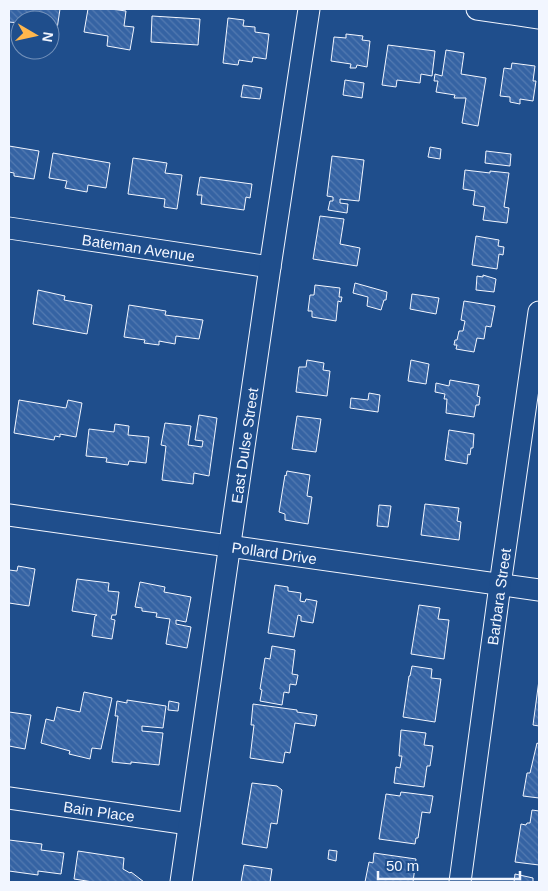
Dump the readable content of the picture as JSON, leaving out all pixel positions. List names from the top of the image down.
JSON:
{
  "streets": {
    "street": [
      "Bateman Avenue",
      "East Dulse Street",
      "Pollard Drive",
      "Barbara Street",
      "Bain Place"
    ]
  },
  "crossings": [
    ["Bateman Avenue", "East Dulse Street"],
    ["East Dulse Street", "Pollard Drive"],
    ["East Dulse Street", "Bain Place"],
    ["Pollard Drive", "Barbara Street"]
  ],
  "scale_bar": "50 m",
  "north": "right"
}
